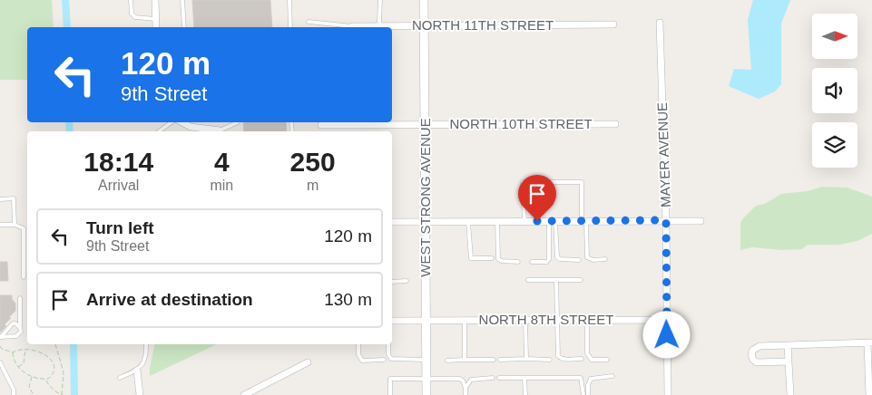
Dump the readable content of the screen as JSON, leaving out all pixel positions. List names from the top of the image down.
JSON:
{
  "streets": {
    "street": [
      "NORTH 11TH STREET",
      "NORTH 10TH STREET",
      "MAYER AVENUE",
      "WEST STRONG AVENUE",
      "NORTH 8TH STREET"
    ]
  },
  "crossings": [
    ["NORTH 11TH STREET", "WEST STRONG AVENUE"],
    ["NORTH 10TH STREET", "WEST STRONG AVENUE"],
    ["MAYER AVENUE", "NORTH 8TH STREET"],
    ["WEST STRONG AVENUE", "NORTH 8TH STREET"]
  ],
  "north": "right",
  "page": {
    "turn": ["120 m", "9th Street"],
    "eta": [
      "18:14",
      "Arrival",
      "4",
      "min",
      "250",
      "m"
    ],
    "list": [
      {
        "name": "Turn left",
        "note": "9th Street",
        "value": "120 m"
      },
      {
        "name": "Arrive at destination",
        "value": "130 m"
      }
    ]
  }
}
